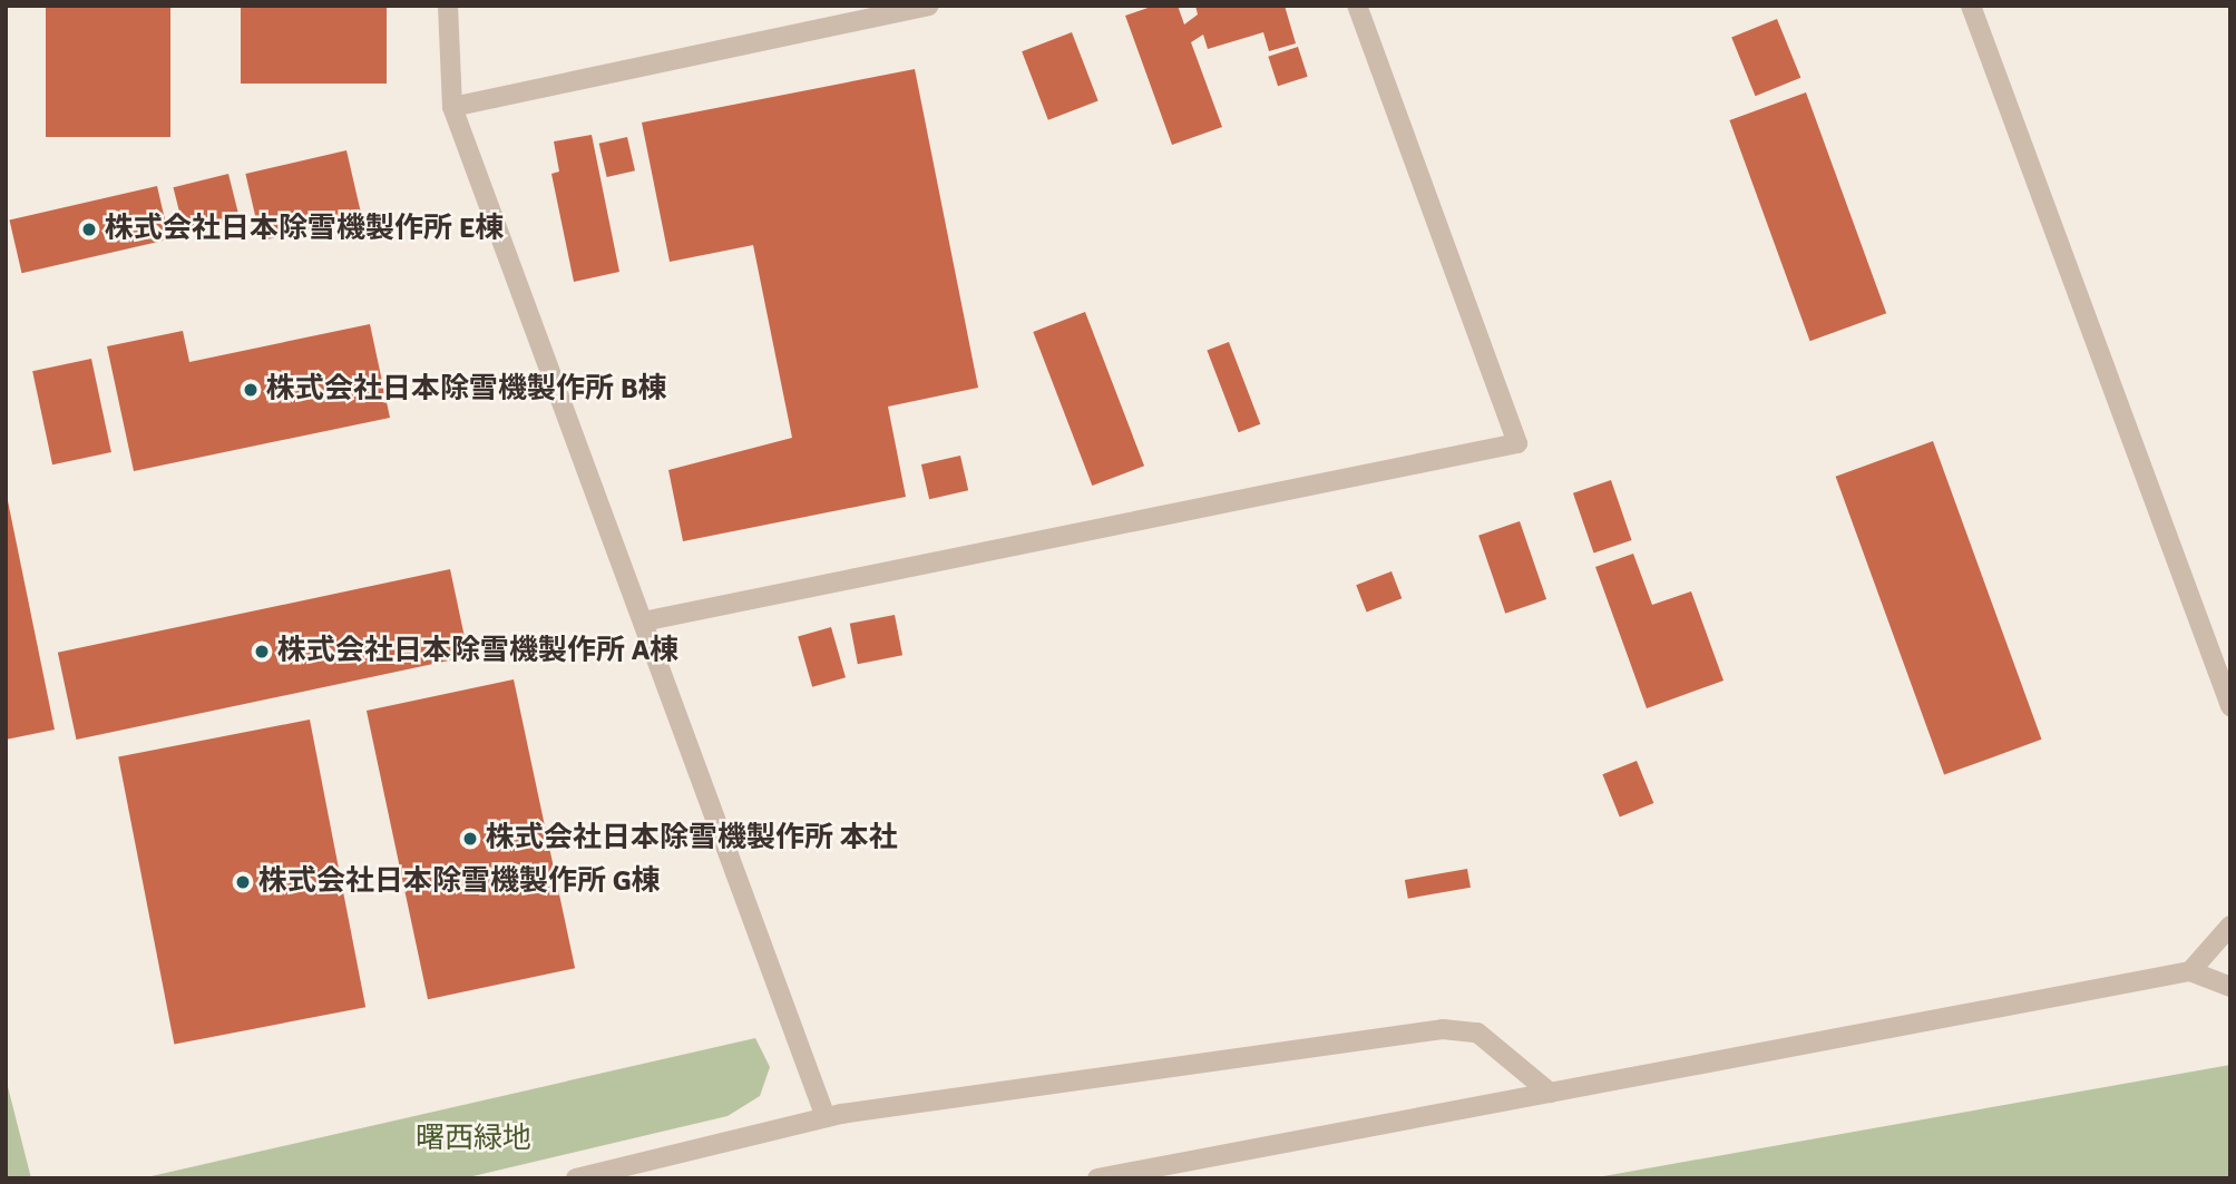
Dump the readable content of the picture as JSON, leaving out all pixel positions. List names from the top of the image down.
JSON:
{
  "parks": ["曙西緑地"],
  "places": [
    "株式会社日本除雪機製作所 E棟",
    "株式会社日本除雪機製作所 B棟",
    "株式会社日本除雪機製作所 A棟",
    "株式会社日本除雪機製作所 本社",
    "株式会社日本除雪機製作所 G棟"
  ]
}
